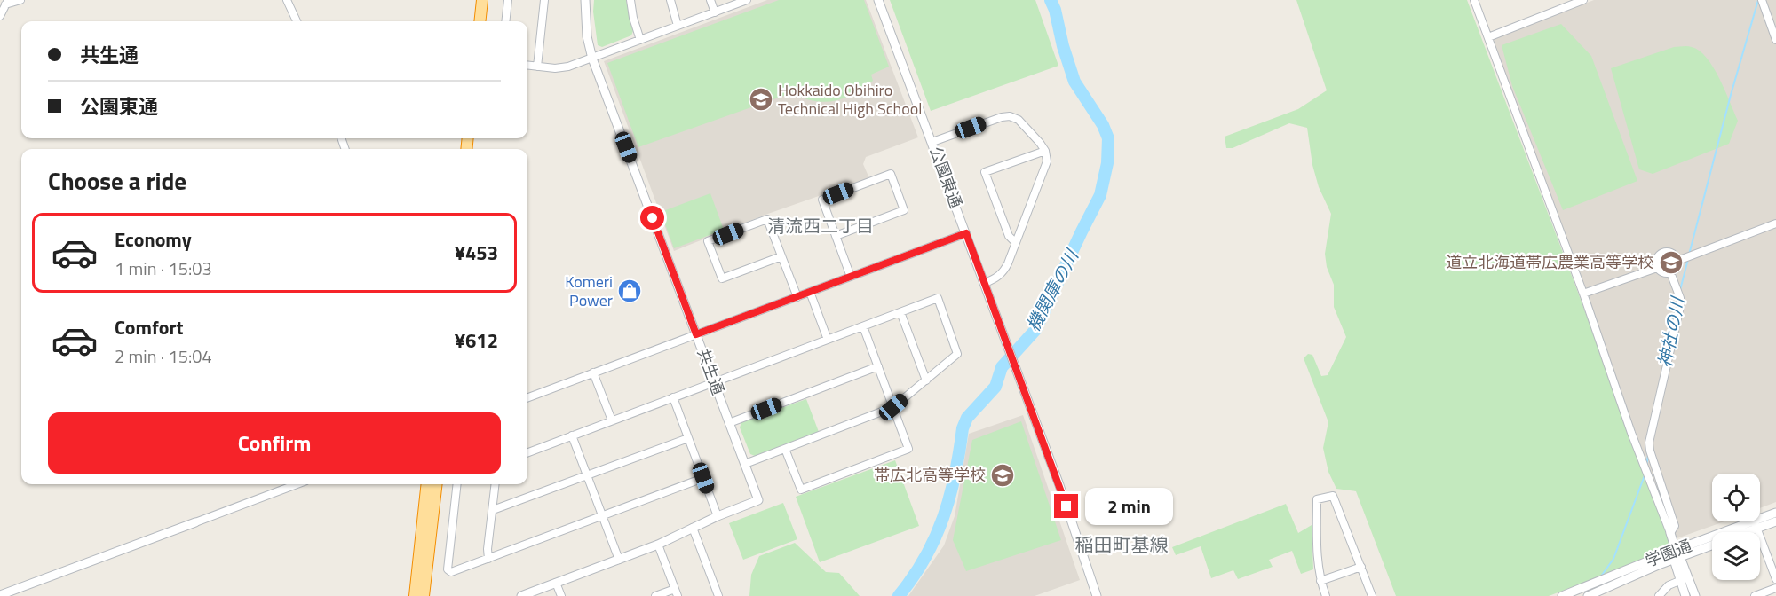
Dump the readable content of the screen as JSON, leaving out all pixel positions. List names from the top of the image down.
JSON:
{
  "streets": {
    "street": ["公園東通", "共生通", "学園通"]
  },
  "districts": ["清流西二丁目", "稲田町基線"],
  "water": ["機関庫の川", "神社の川"],
  "places": {
    "school or university": ["Hokkaido Obihiro Technical High School", "道立北海道帯広農業高等学校", "帯広北高等学校"],
    "shop": ["Komeri Power"]
  },
  "page": {
    "banner": ["共生通", "公園東通"],
    "heading": "Choose a ride",
    "list": [
      {
        "name": "Economy",
        "note": "1 min · 15:03",
        "value": "¥453"
      },
      {
        "name": "Comfort",
        "note": "2 min · 15:04",
        "value": "¥612"
      }
    ],
    "buttons": "Confirm",
    "bubble": "2 min"
  }
}
